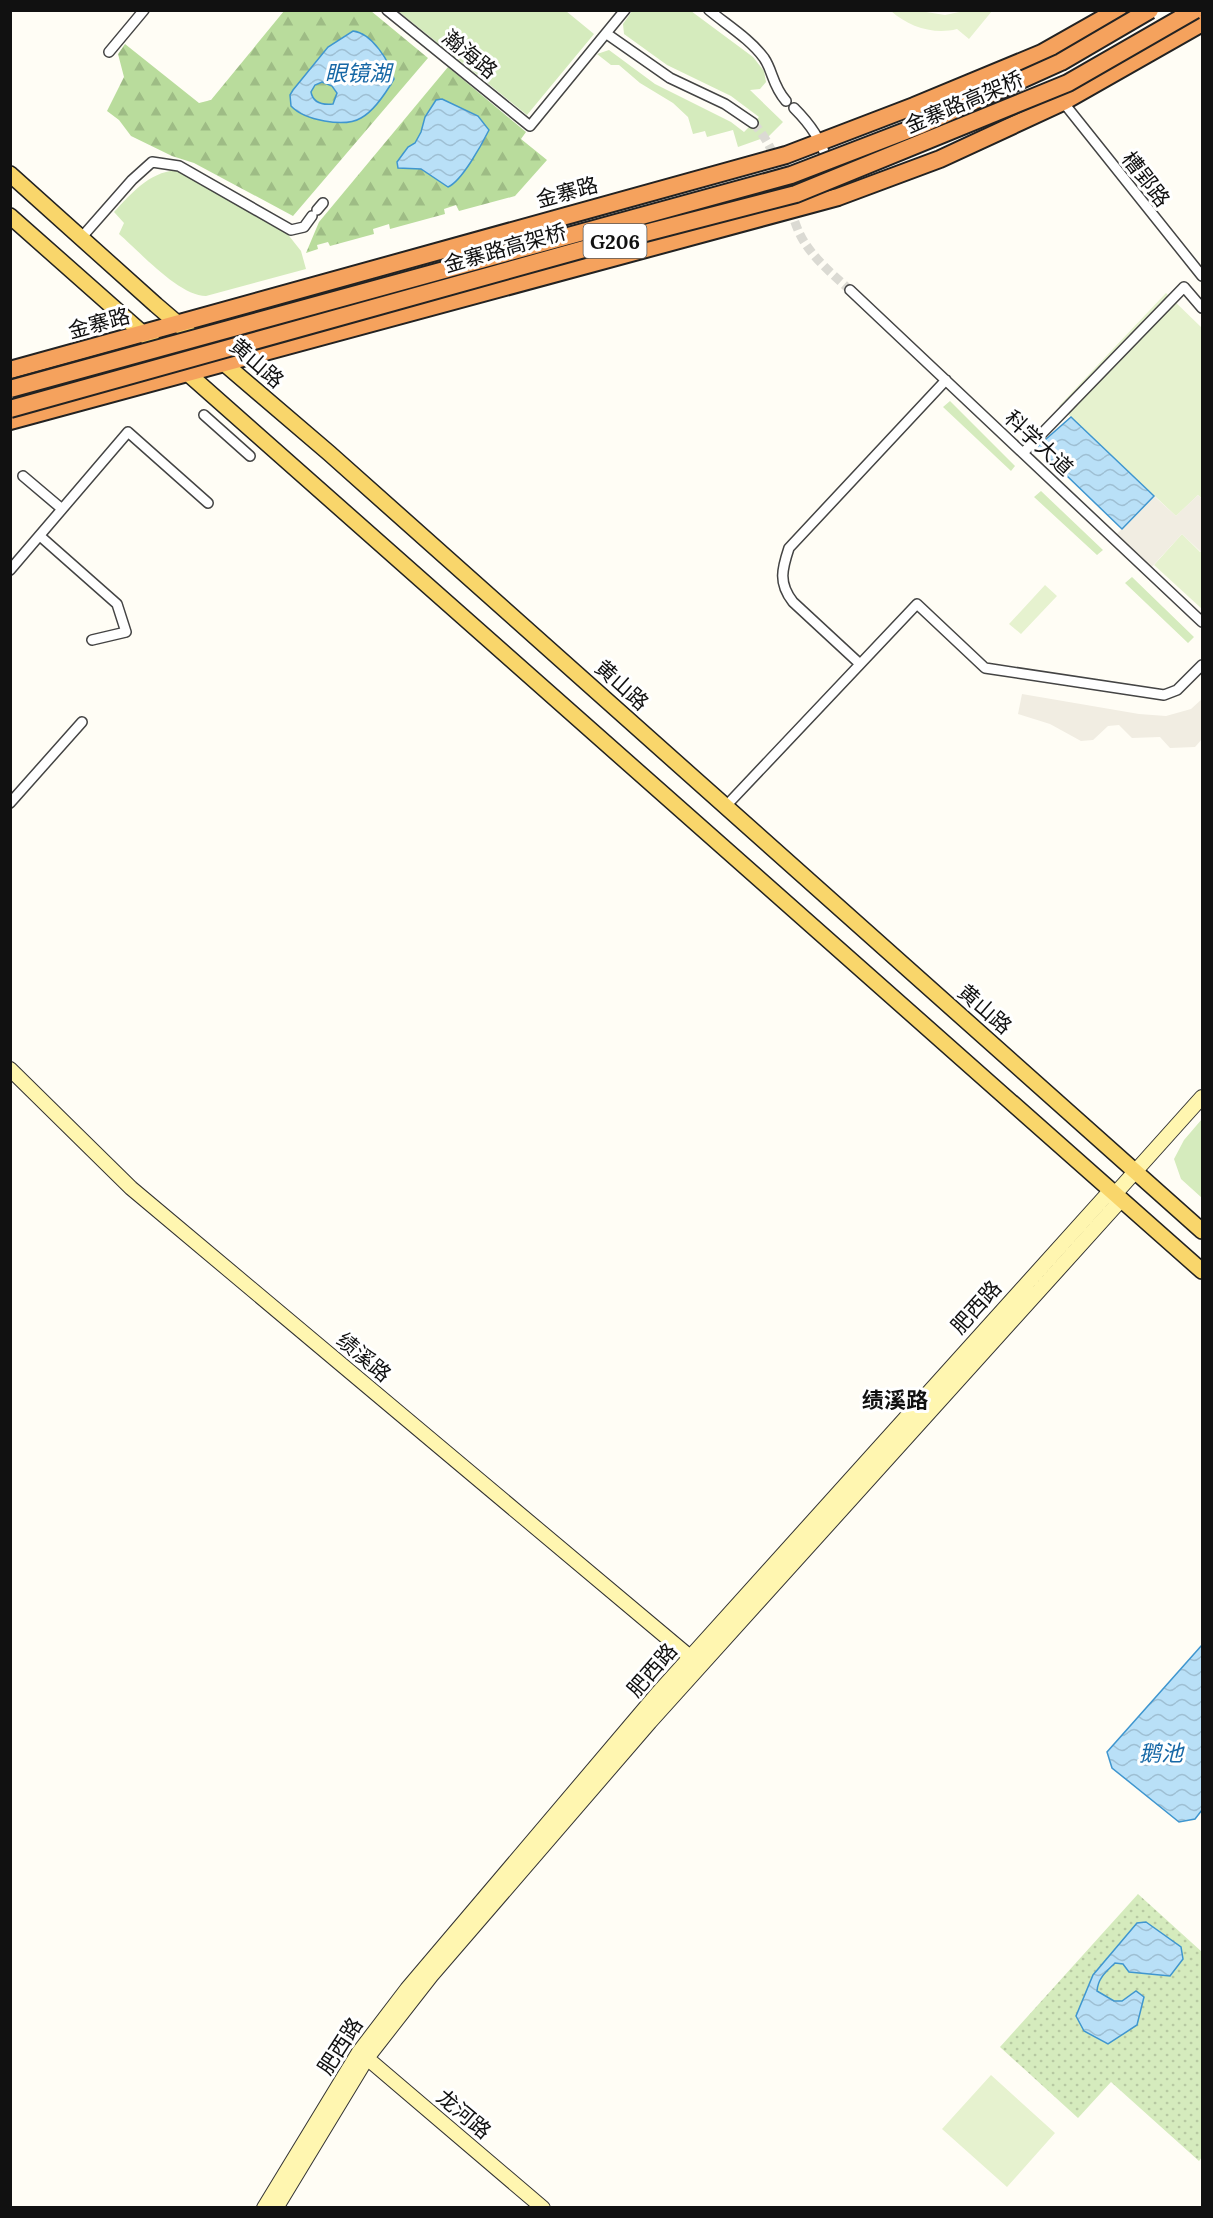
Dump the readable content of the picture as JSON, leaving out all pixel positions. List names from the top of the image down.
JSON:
{
  "streets": {
    "highway": ["金寨路高架桥", "金寨路", "G206"],
    "main road": [
      "黄山路",
      "肥西路",
      "绩溪路",
      "龙河路"
    ],
    "street": ["瀚海路", "槽郢路", "科学大道"]
  },
  "crossings": [
    ["金寨路", "黄山路"],
    ["黄山路", "肥西路"],
    ["肥西路", "绩溪路"],
    ["肥西路", "龙河路"]
  ],
  "districts": ["绩溪路"],
  "water": ["眼镜湖", "鹅池"]
}
